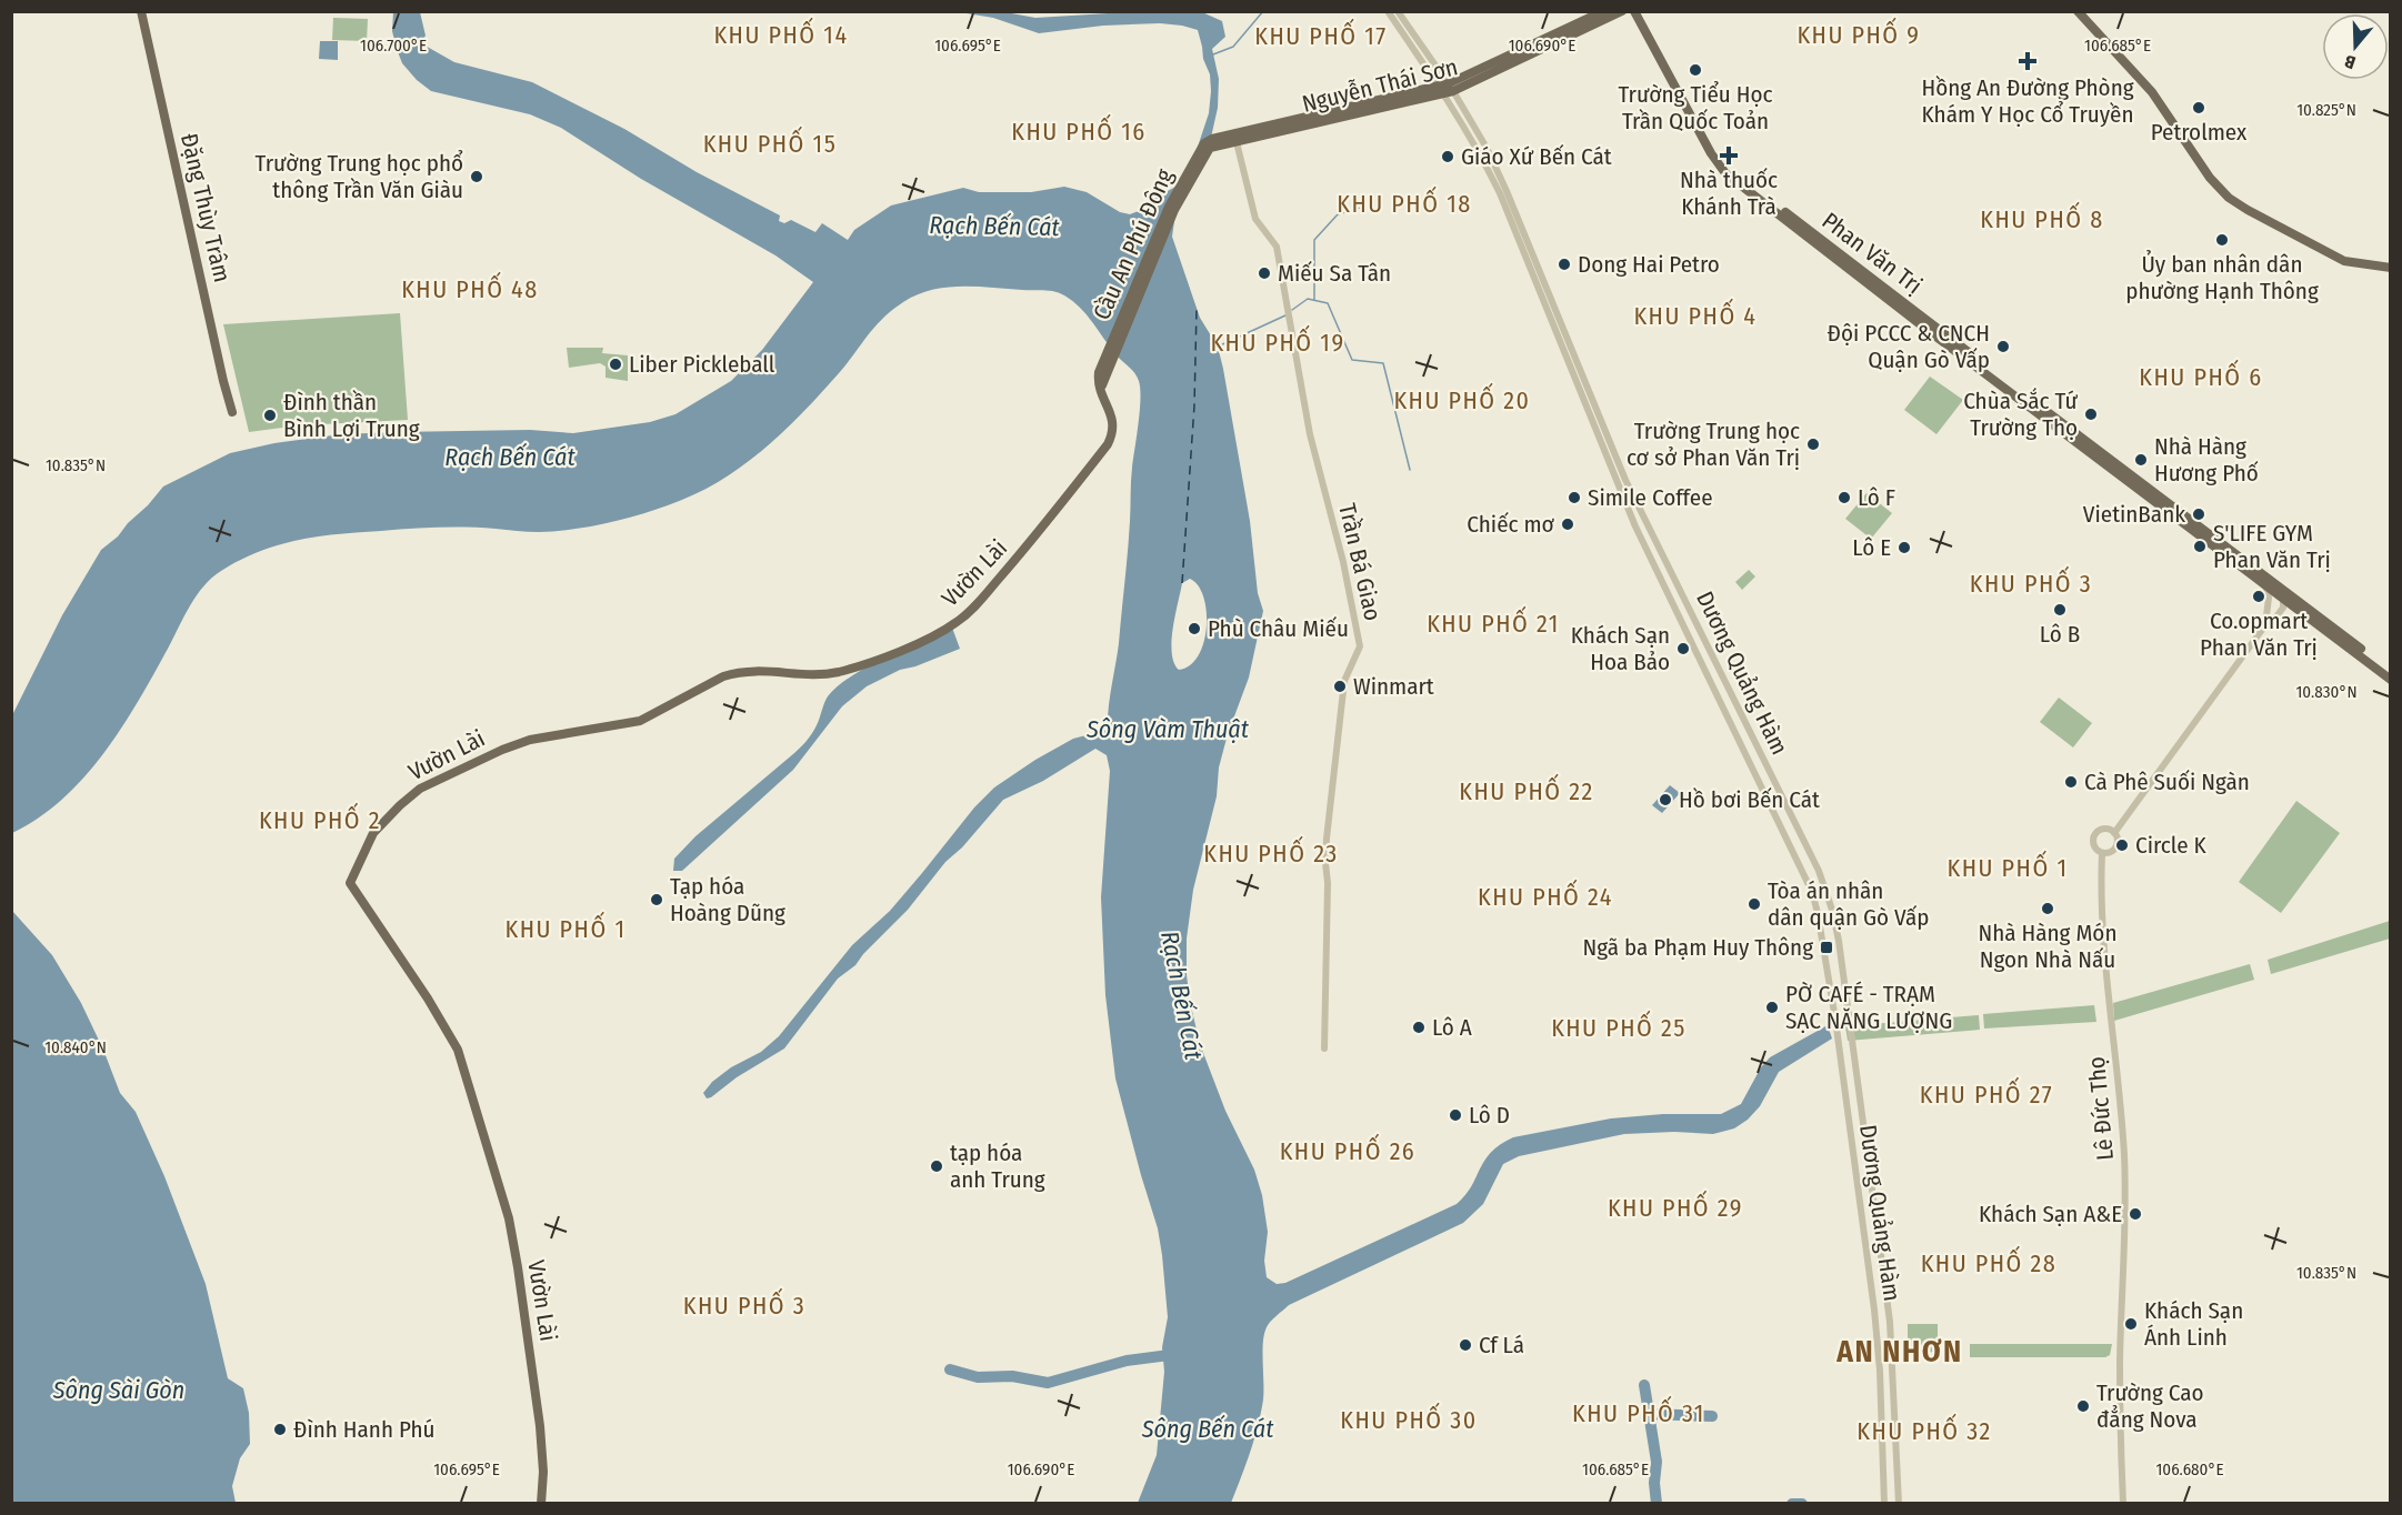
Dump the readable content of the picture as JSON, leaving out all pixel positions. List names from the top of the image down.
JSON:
{
  "streets": {
    "main road": [
      "Nguyễn Thái Sơn",
      "Đặng Thùy Trâm",
      "Cầu An Phú Đông",
      "Phan Văn Trị",
      "Vườn Lài"
    ],
    "street": ["Trần Bá Giao", "Dương Quảng Hàm", "Lê Đức Thọ"]
  },
  "crossings": [
    ["Nguyễn Thái Sơn", "Cầu An Phú Đông"],
    ["Nguyễn Thái Sơn", "Trần Bá Giao"],
    ["Nguyễn Thái Sơn", "Dương Quảng Hàm"],
    ["Cầu An Phú Đông", "Vườn Lài"],
    ["Phan Văn Trị", "Lê Đức Thọ"]
  ],
  "districts": [
    "KHU PHỐ 14",
    "KHU PHỐ 9",
    "KHU PHỐ 17",
    "KHU PHỐ 16",
    "KHU PHỐ 15",
    "KHU PHỐ 18",
    "KHU PHỐ 8",
    "KHU PHỐ 48",
    "KHU PHỐ 4",
    "KHU PHỐ 19",
    "KHU PHỐ 6",
    "KHU PHỐ 20",
    "KHU PHỐ 3",
    "KHU PHỐ 21",
    "KHU PHỐ 22",
    "KHU PHỐ 2",
    "KHU PHỐ 23",
    "KHU PHỐ 1",
    "KHU PHỐ 24",
    "KHU PHỐ 1",
    "KHU PHỐ 25",
    "KHU PHỐ 27",
    "KHU PHỐ 26",
    "KHU PHỐ 29",
    "KHU PHỐ 28",
    "KHU PHỐ 3",
    "AN NHƠN",
    "KHU PHỐ 31",
    "KHU PHỐ 30",
    "KHU PHỐ 32"
  ],
  "water": [
    "Rạch Bến Cát",
    "Sông Vàm Thuật",
    "Sông Sài Gòn",
    "Sông Bến Cát"
  ],
  "places": {
    "health": ["Hồng An Đường Phòng Khám Y Học Cổ Truyền", "Nhà thuốc Khánh Trà"],
    "other": [
      "Trường Tiểu Học Trần Quốc Toản",
      "Petrolmex",
      "Giáo Xứ Bến Cát",
      "Trường Trung học phổ thông Trần Văn Giàu",
      "Ủy ban nhân dân phường Hạnh Thông",
      "Dong Hai Petro",
      "Miếu Sa Tân",
      "Đội PCCC & CNCH Quận Gò Vấp",
      "Liber Pickleball",
      "Chùa Sắc Tứ Trường Thọ",
      "Đình thần Bình Lợi Trung",
      "Trường Trung học cơ sở Phan Văn Trị",
      "Nhà Hàng Hương Phố",
      "Simile Coffee",
      "Lô F",
      "VietinBank",
      "Chiếc mơ",
      "S'LIFE GYM Phan Văn Trị",
      "Lô E",
      "Co.opmart Phan Văn Trị",
      "Lô B",
      "Phù Châu Miếu",
      "Khách Sạn Hoa Bảo",
      "Winmart",
      "Cà Phê Suối Ngàn",
      "Hồ bơi Bến Cát",
      "Circle K",
      "Tạp hóa Hoàng Dũng",
      "Tòa án nhân dân quận Gò Vấp",
      "Nhà Hàng Món Ngon Nhà Nấu",
      "PỜ CAFÉ - TRẠM SẠC NĂNG LƯỢNG",
      "Lô A",
      "Lô D",
      "tạp hóa anh Trung",
      "Khách Sạn A&E",
      "Khách Sạn Ánh Linh",
      "Cf Lá",
      "Trường Cao đẳng Nova",
      "Đình Hanh Phú"
    ],
    "transit": ["Ngã ba Phạm Huy Thông"]
  },
  "north": "bottom",
  "coordinates": [
    "106.700°E",
    "106.695°E",
    "106.690°E",
    "106.685°E",
    "10.825°N",
    "10.835°N",
    "10.830°N",
    "10.840°N",
    "106.680°E"
  ]
}
